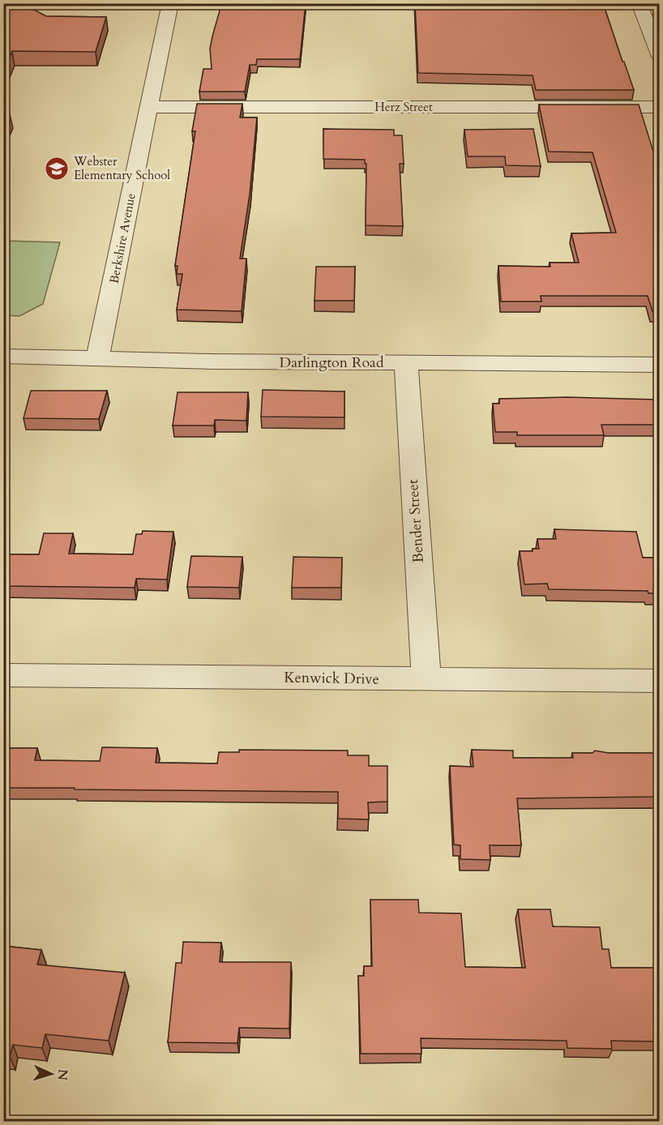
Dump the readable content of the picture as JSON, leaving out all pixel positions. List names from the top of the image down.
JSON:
{
  "streets": {
    "street": [
      "Herz Street",
      "Berkshire Avenue",
      "Darlington Road",
      "Bender Street",
      "Kenwick Drive"
    ]
  },
  "crossings": [
    ["Herz Street", "Berkshire Avenue"],
    ["Berkshire Avenue", "Darlington Road"],
    ["Darlington Road", "Bender Street"],
    ["Bender Street", "Kenwick Drive"]
  ],
  "places": {
    "school or university": ["Webster Elementary School"]
  },
  "north": "right"
}
